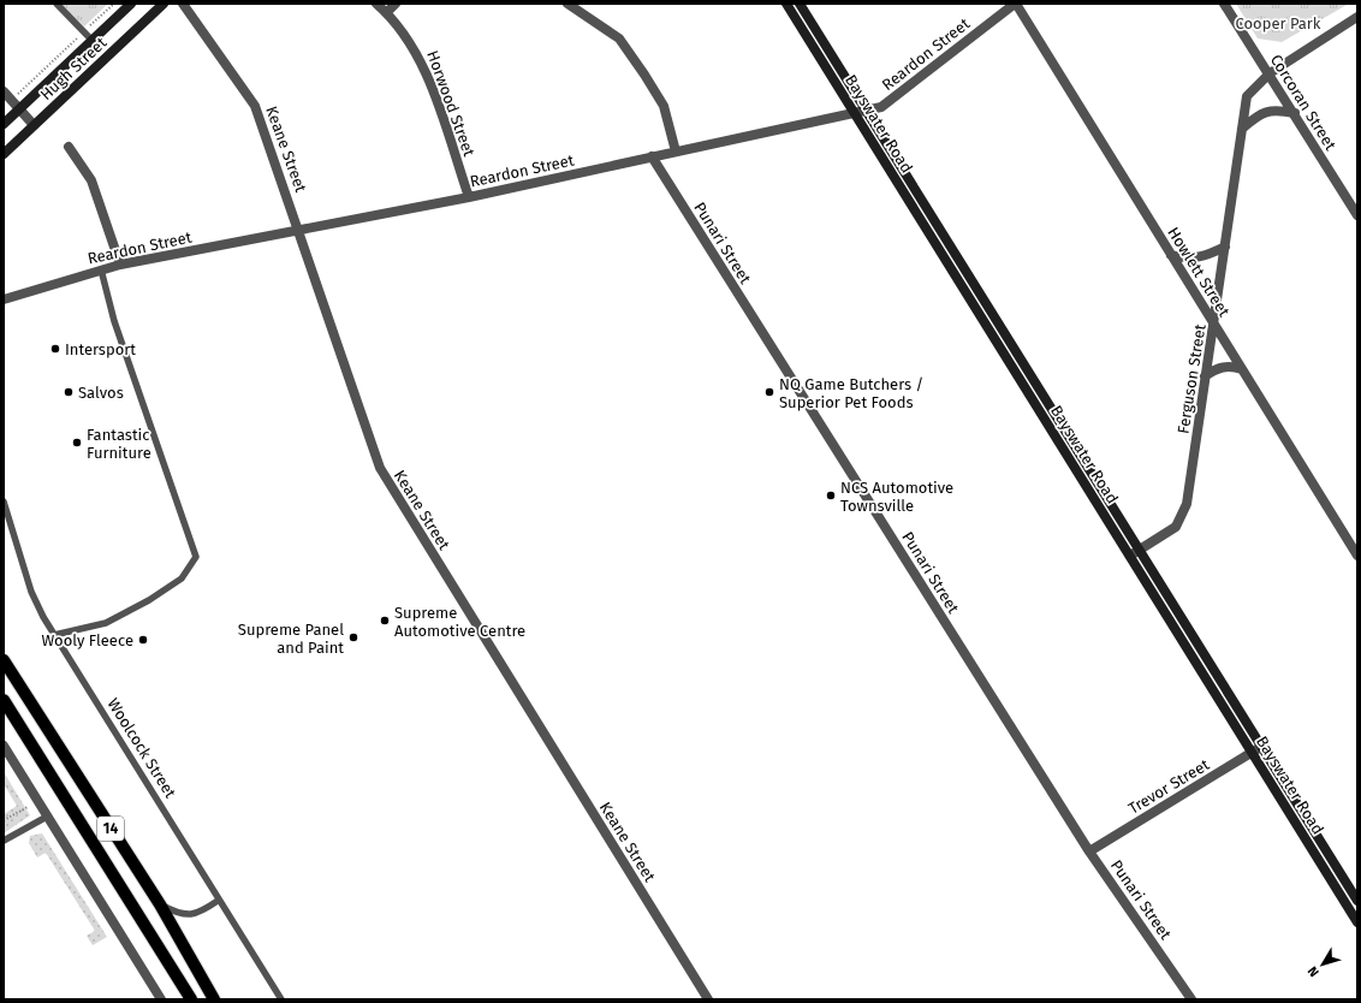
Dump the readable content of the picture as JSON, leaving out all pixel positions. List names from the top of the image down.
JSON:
{
  "streets": {
    "main road": ["Hugh Street", "Bayswater Road", "14"],
    "street": [
      "Reardon Street",
      "Corcoran Street",
      "Horwood Street",
      "Keane Street",
      "Punari Street",
      "Howlett Street",
      "Ferguson Street",
      "Trevor Street"
    ],
    "lane": ["Woolcock Street"]
  },
  "crossings": [
    ["Reardon Street", "Horwood Street"],
    ["Reardon Street", "Bayswater Road"],
    ["Reardon Street", "Keane Street"],
    ["Reardon Street", "Punari Street"],
    ["Reardon Street", "Howlett Street"],
    ["Corcoran Street", "Ferguson Street"],
    ["Bayswater Road", "Ferguson Street"],
    ["Bayswater Road", "Trevor Street"],
    ["Punari Street", "Trevor Street"],
    ["Howlett Street", "Ferguson Street"]
  ],
  "parks": ["Cooper Park"],
  "places": [
    "Intersport",
    "Salvos",
    "NQ Game Butchers / Superior Pet Foods",
    "Fantastic Furniture",
    "NCS Automotive Townsville",
    "Supreme Automotive Centre",
    "Supreme Panel and Paint",
    "Wooly Fleece"
  ],
  "north": "bottom left"
}
